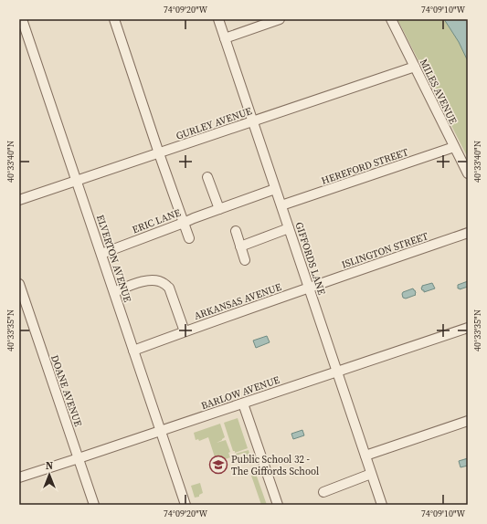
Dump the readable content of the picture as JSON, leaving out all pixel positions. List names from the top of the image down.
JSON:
{
  "streets": {
    "street": [
      "MILES AVENUE",
      "GURLEY AVENUE",
      "HEREFORD STREET",
      "ERIC LANE",
      "ISLINGTON STREET",
      "ELVERTON AVENUE",
      "GIFFORDS LANE",
      "ARKANSAS AVENUE",
      "DOANE AVENUE",
      "BARLOW AVENUE"
    ]
  },
  "crossings": [
    ["MILES AVENUE", "GURLEY AVENUE"],
    ["MILES AVENUE", "HEREFORD STREET"],
    ["GURLEY AVENUE", "ELVERTON AVENUE"],
    ["GURLEY AVENUE", "GIFFORDS LANE"],
    ["HEREFORD STREET", "GIFFORDS LANE"],
    ["ERIC LANE", "ELVERTON AVENUE"],
    ["ERIC LANE", "GIFFORDS LANE"],
    ["ISLINGTON STREET", "GIFFORDS LANE"],
    ["ISLINGTON STREET", "ARKANSAS AVENUE"],
    ["ELVERTON AVENUE", "ARKANSAS AVENUE"],
    ["ELVERTON AVENUE", "BARLOW AVENUE"],
    ["GIFFORDS LANE", "ARKANSAS AVENUE"],
    ["GIFFORDS LANE", "BARLOW AVENUE"],
    ["DOANE AVENUE", "BARLOW AVENUE"]
  ],
  "places": {
    "school or university": ["Public School 32 - The Giffords School"]
  },
  "north": "top",
  "coordinates": [
    "74°09'20\"W",
    "74°09'10\"W",
    "40°33'40\"N",
    "40°33'35\"N"
  ]
}
